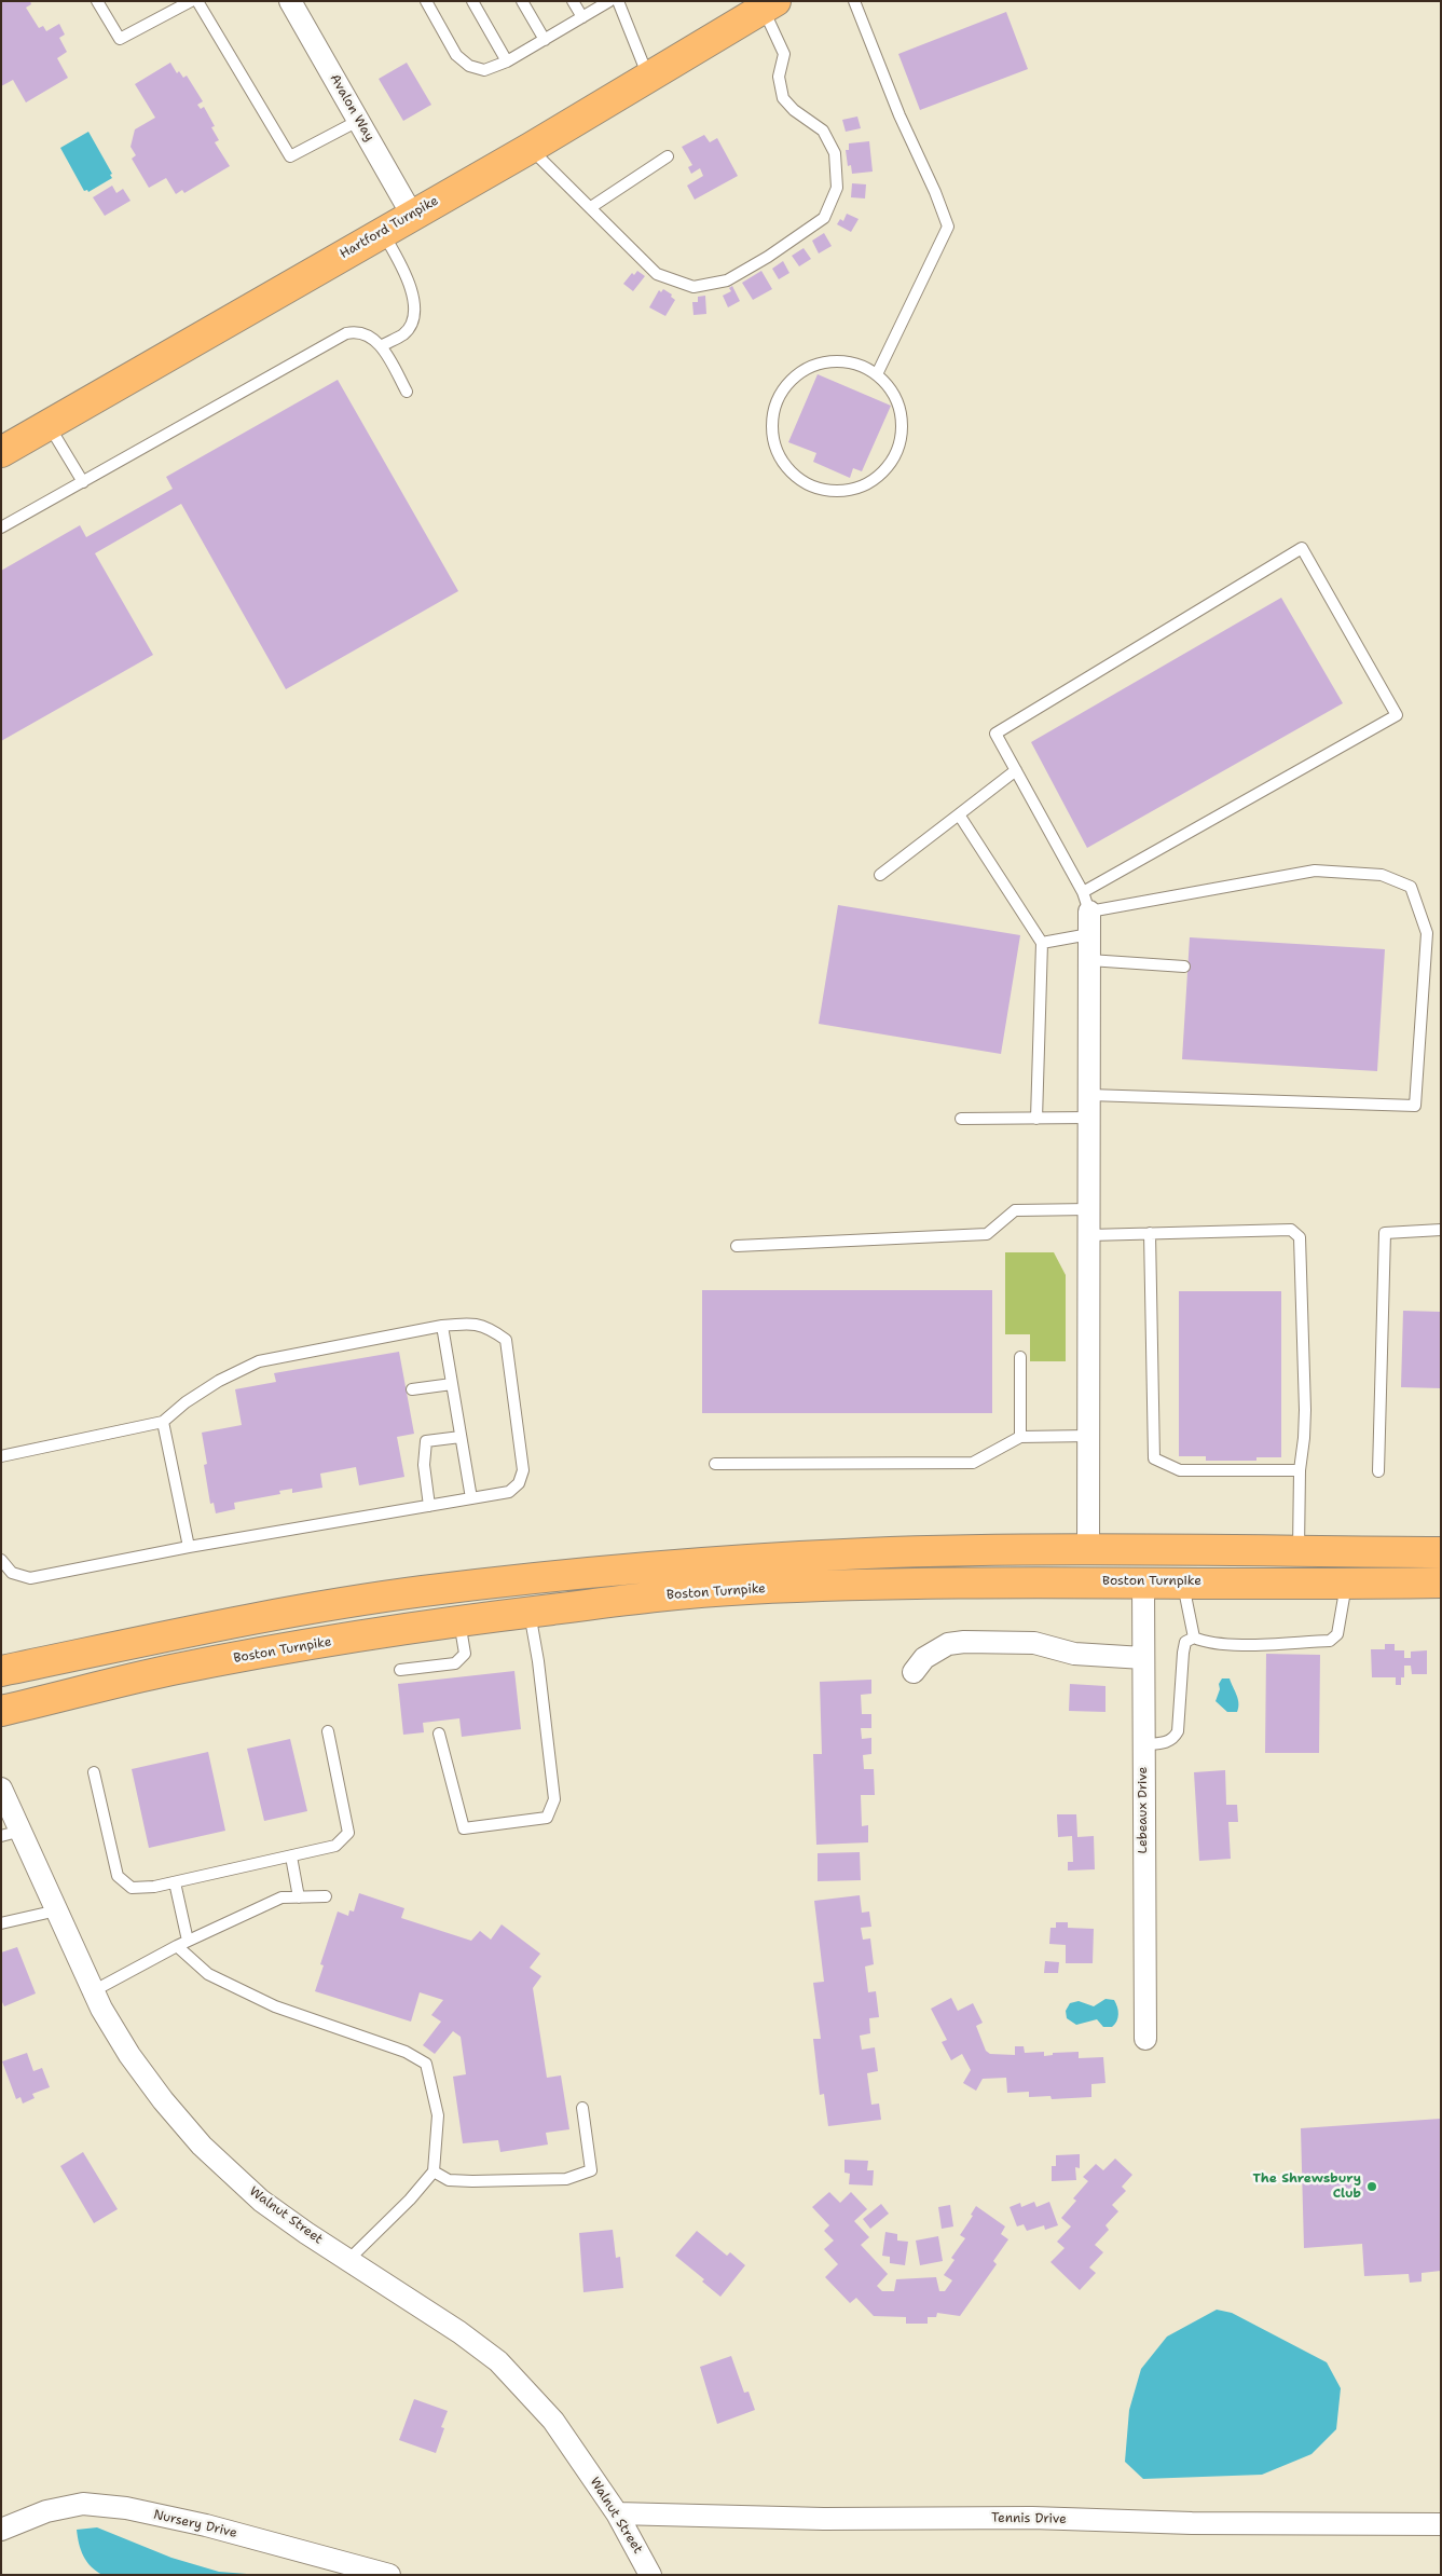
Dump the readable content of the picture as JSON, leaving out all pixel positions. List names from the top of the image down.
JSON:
{
  "streets": {
    "main road": ["Hartford Turnpike", "Boston Turnpike"],
    "street": [
      "Avalon Way",
      "Lebeaux Drive",
      "Walnut Street",
      "Tennis Drive",
      "Nursery Drive"
    ]
  },
  "crossings": [
    ["Avalon Way", "Hartford Turnpike"],
    ["Boston Turnpike", "Lebeaux Drive"],
    ["Walnut Street", "Tennis Drive"]
  ],
  "places": ["The Shrewsbury Club"]
}
